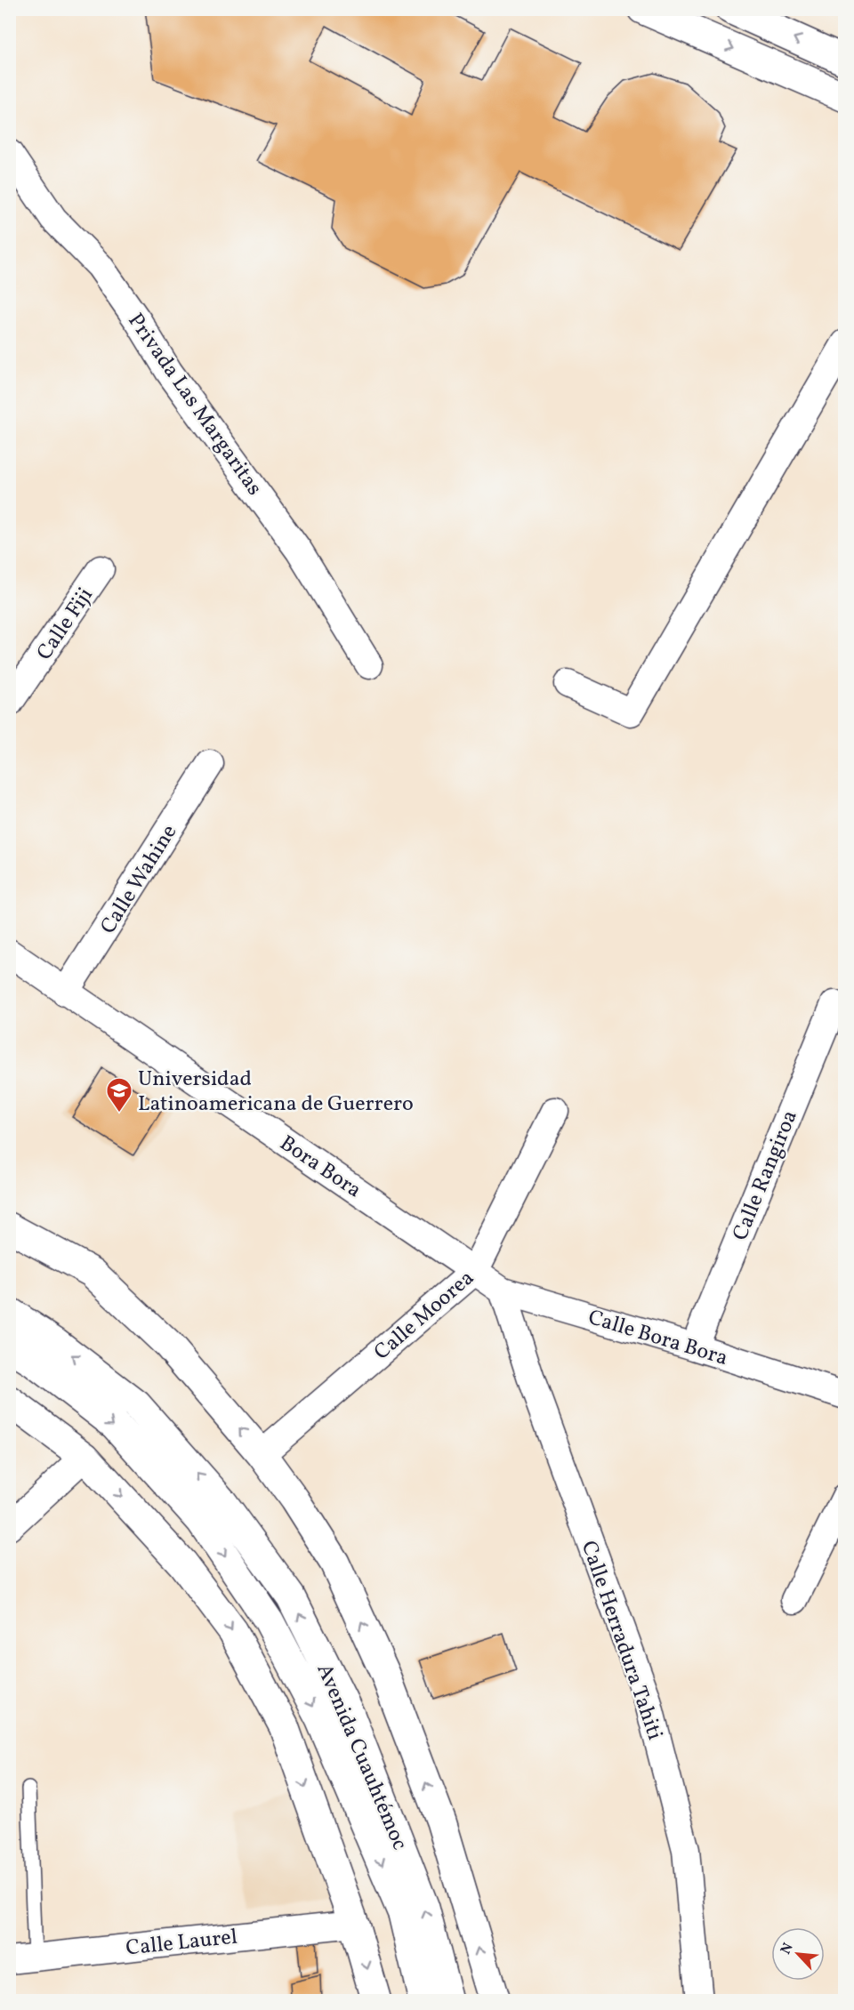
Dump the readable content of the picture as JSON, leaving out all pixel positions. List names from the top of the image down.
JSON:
{
  "streets": {
    "main road": ["Avenida Cuauhtémoc"],
    "street": [
      "Privada Las Margaritas",
      "Calle Fiji",
      "Calle Wahine",
      "Bora Bora",
      "Calle Rangiroa",
      "Calle Moorea",
      "Calle Bora Bora",
      "Calle Herradura Tahiti",
      "Calle Laurel"
    ]
  },
  "crossings": [
    ["Calle Wahine", "Bora Bora"],
    ["Bora Bora", "Calle Moorea"],
    ["Bora Bora", "Calle Bora Bora"],
    ["Calle Rangiroa", "Calle Bora Bora"],
    ["Calle Moorea", "Calle Bora Bora"],
    ["Calle Bora Bora", "Calle Herradura Tahiti"]
  ],
  "places": {
    "school or university": ["Universidad Latinoamericana de Guerrero"]
  },
  "north": "top left"
}
